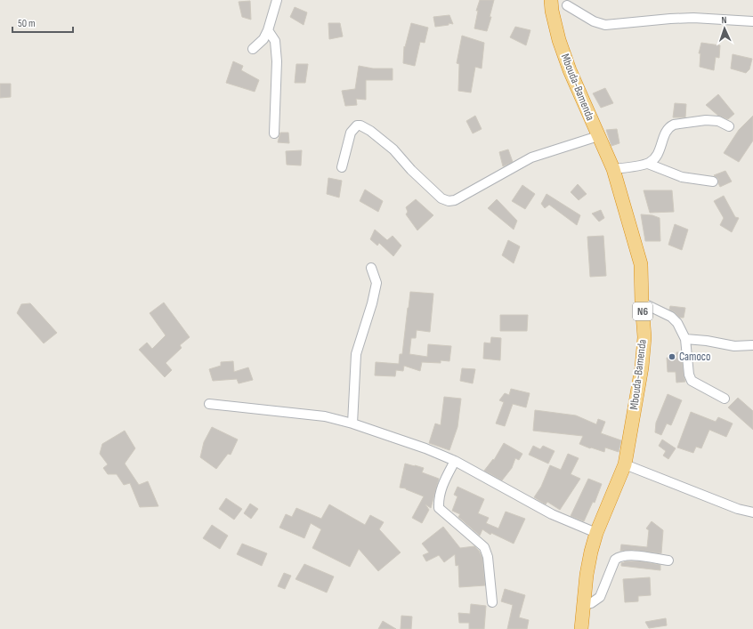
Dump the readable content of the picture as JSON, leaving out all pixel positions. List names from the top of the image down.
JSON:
{
  "streets": {
    "highway": ["Mbouda-Bamenda", "N6"]
  },
  "places": ["Camoco"],
  "scale_bar": "50 m",
  "north": "top"
}
